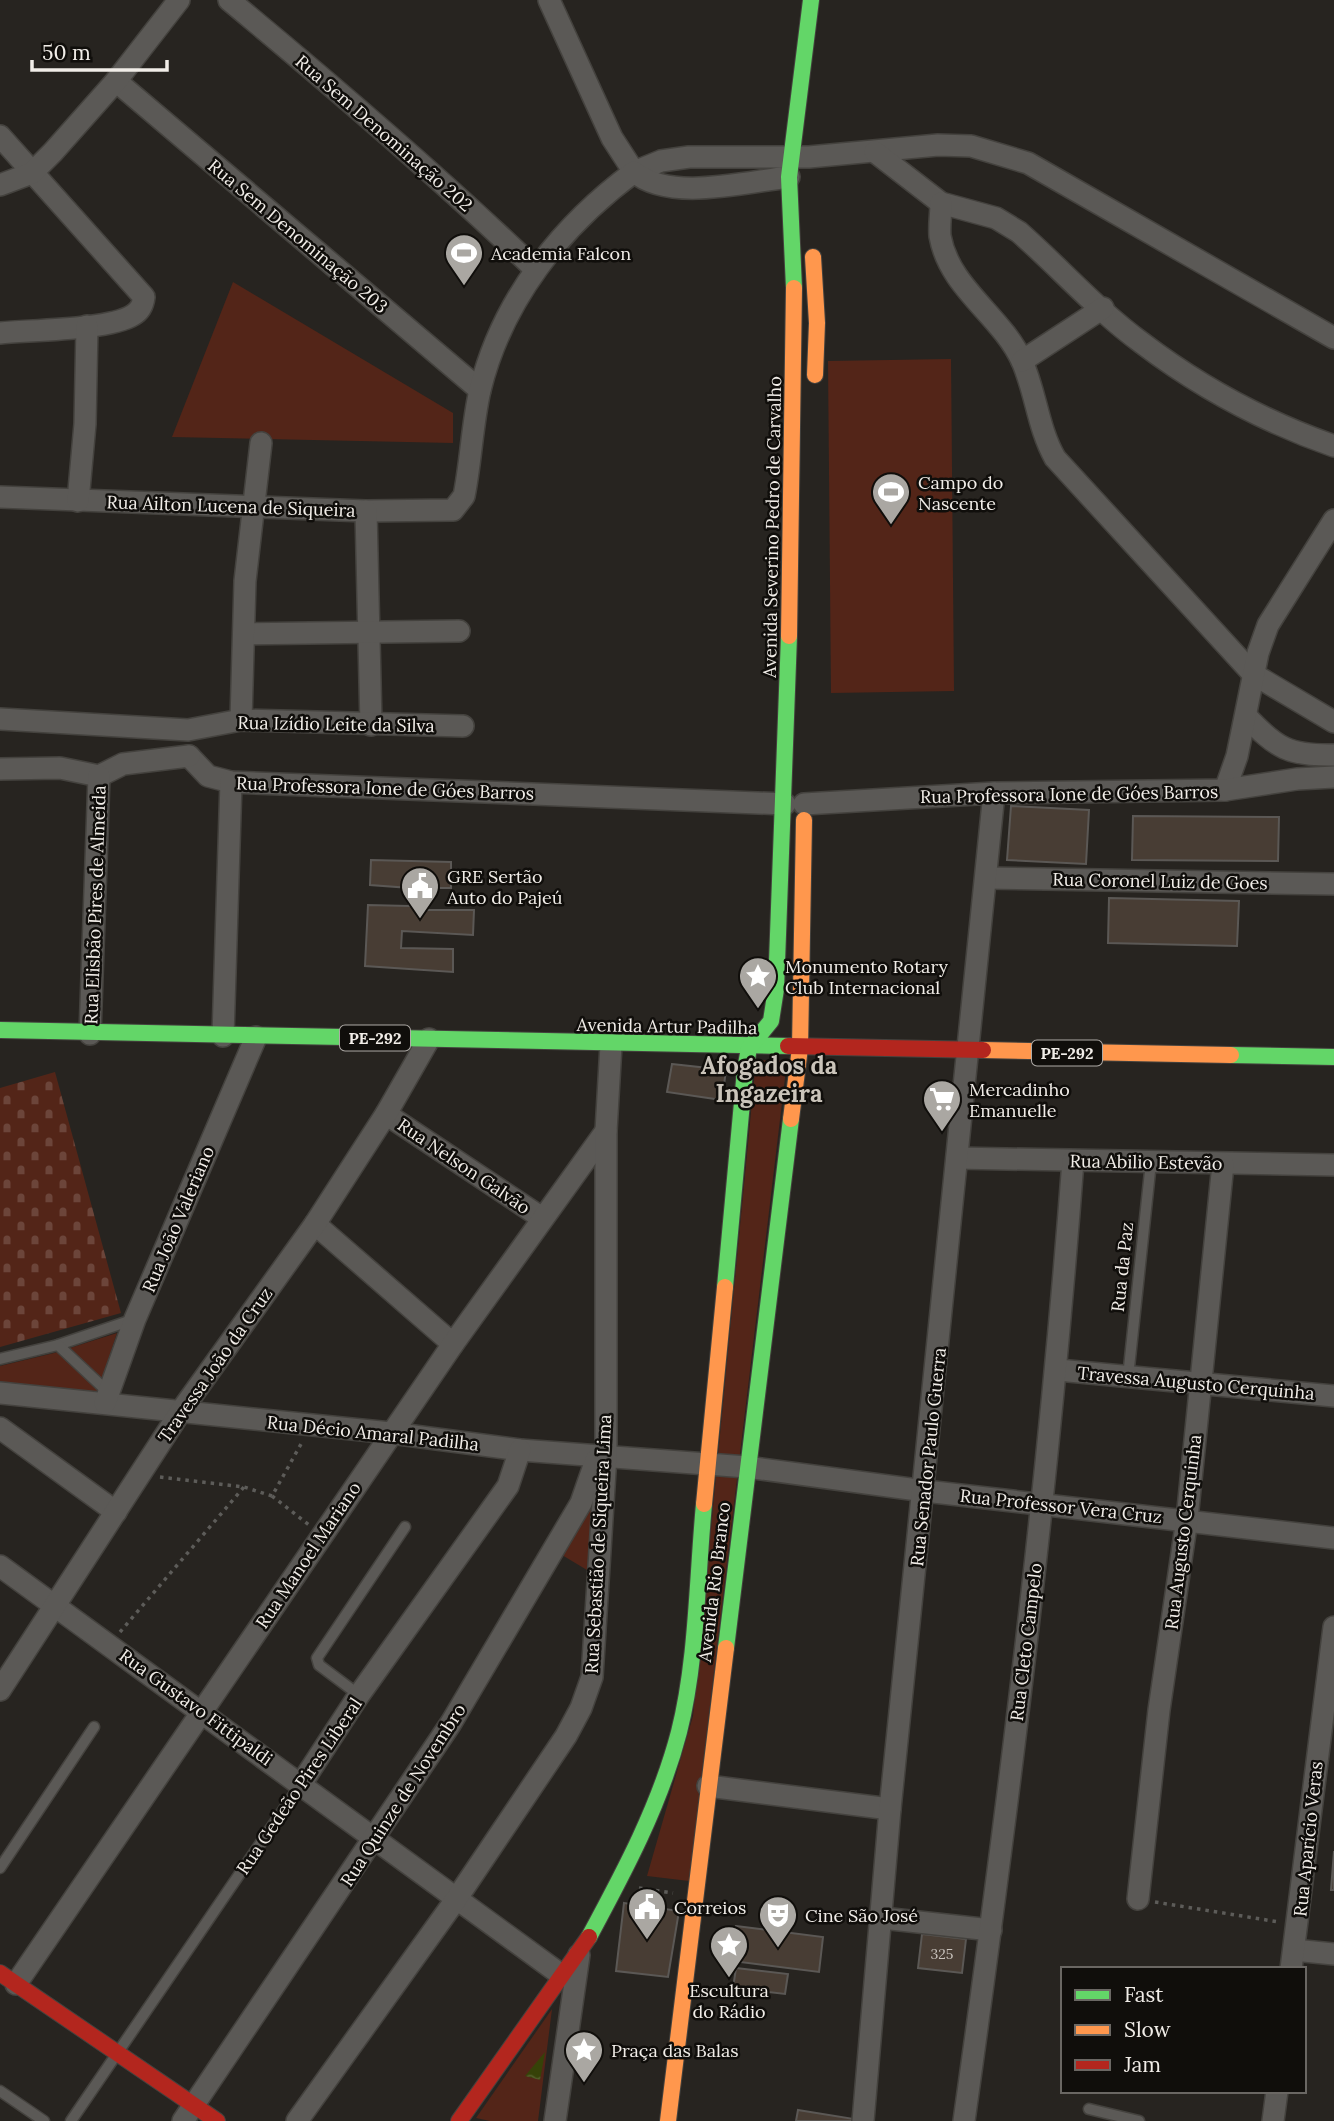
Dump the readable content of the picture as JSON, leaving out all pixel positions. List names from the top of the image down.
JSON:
{
  "streets": {
    "main road": [
      "Avenida Severino Pedro de Carvalho",
      "Avenida Artur Padilha",
      "PE-292",
      "Avenida Rio Branco"
    ],
    "street": [
      "Rua Sem Denominação 202",
      "Rua Sem Denominação 203",
      "Rua Ailton Lucena de Siqueira",
      "Rua Izídio Leite da Silva",
      "Rua Professora Ione de Góes Barros",
      "Rua Coronel Luiz de Goes",
      "Rua Elisbão Pires de Almeida",
      "Rua Abilio Estevão",
      "Rua Nelson Galvão",
      "Rua João Valeriano",
      "Travessa João da Cruz",
      "Travessa Augusto Cerquinha",
      "Rua Décio Amaral Padilha",
      "Rua Senador Paulo Guerra",
      "Rua Professor Vera Cruz",
      "Rua Augusto Cerquinha",
      "Rua Sebastião de Siqueira Lima",
      "Rua Manoel Mariano",
      "Rua Cleto Campelo",
      "Rua Gustavo Fittipaldi",
      "Rua Gedeão Pires Liberal",
      "Rua Quinze de Novembro",
      "Rua Aparício Veras"
    ],
    "lane": ["Rua da Paz"]
  },
  "crossings": [
    ["Rua Sem Denominação 203", "Rua Ailton Lucena de Siqueira"],
    ["Avenida Severino Pedro de Carvalho", "Rua Professora Ione de Góes Barros"],
    ["Avenida Severino Pedro de Carvalho", "Avenida Artur Padilha"],
    ["Avenida Severino Pedro de Carvalho", "Avenida Rio Branco"],
    ["Rua Professora Ione de Góes Barros", "Rua Senador Paulo Guerra"],
    ["Rua Coronel Luiz de Goes", "Rua Senador Paulo Guerra"],
    ["Rua Elisbão Pires de Almeida", "Avenida Artur Padilha"],
    ["Avenida Artur Padilha", "Rua João Valeriano"],
    ["Avenida Artur Padilha", "Travessa João da Cruz"],
    ["Avenida Artur Padilha", "Rua Senador Paulo Guerra"],
    ["Avenida Artur Padilha", "Rua Sebastião de Siqueira Lima"],
    ["Avenida Artur Padilha", "Avenida Rio Branco"],
    ["Rua Abilio Estevão", "Rua da Paz"],
    ["Rua Abilio Estevão", "Rua Senador Paulo Guerra"],
    ["Rua Abilio Estevão", "Rua Augusto Cerquinha"],
    ["Rua Abilio Estevão", "Rua Cleto Campelo"],
    ["Rua Nelson Galvão", "Travessa João da Cruz"],
    ["Rua Nelson Galvão", "Rua Manoel Mariano"],
    ["Rua João Valeriano", "Rua Décio Amaral Padilha"],
    ["Rua da Paz", "Travessa Augusto Cerquinha"],
    ["Travessa João da Cruz", "Rua Décio Amaral Padilha"],
    ["Travessa João da Cruz", "Rua Gustavo Fittipaldi"],
    ["Travessa Augusto Cerquinha", "Rua Augusto Cerquinha"],
    ["Travessa Augusto Cerquinha", "Rua Cleto Campelo"],
    ["Rua Décio Amaral Padilha", "Rua Professor Vera Cruz"],
    ["Rua Décio Amaral Padilha", "Rua Sebastião de Siqueira Lima"],
    ["Rua Décio Amaral Padilha", "Rua Manoel Mariano"],
    ["Rua Décio Amaral Padilha", "Avenida Rio Branco"],
    ["Rua Décio Amaral Padilha", "Rua Gedeão Pires Liberal"],
    ["Rua Décio Amaral Padilha", "Rua Quinze de Novembro"],
    ["Rua Senador Paulo Guerra", "Rua Professor Vera Cruz"],
    ["Rua Professor Vera Cruz", "Rua Augusto Cerquinha"],
    ["Rua Professor Vera Cruz", "Avenida Rio Branco"],
    ["Rua Professor Vera Cruz", "Rua Cleto Campelo"],
    ["Rua Sebastião de Siqueira Lima", "Rua Manoel Mariano"],
    ["Rua Sebastião de Siqueira Lima", "Rua Gustavo Fittipaldi"],
    ["Rua Sebastião de Siqueira Lima", "Rua Quinze de Novembro"],
    ["Rua Manoel Mariano", "Rua Gustavo Fittipaldi"],
    ["Avenida Rio Branco", "Rua Gustavo Fittipaldi"],
    ["Rua Gustavo Fittipaldi", "Rua Gedeão Pires Liberal"],
    ["Rua Gustavo Fittipaldi", "Rua Quinze de Novembro"]
  ],
  "districts": ["Afogados da Ingazeira"],
  "places": {
    "sports": ["Academia Falcon", "Campo do Nascente"],
    "public building": ["GRE Sertão Auto do Pajeú", "Correios"],
    "place": ["Monumento Rotary Club Internacional", "Escultura do Rádio", "Praça das Balas"],
    "supermarket": ["Mercadinho Emanuelle"],
    "theatre": ["Cine São José"]
  },
  "house_numbers": ["325"],
  "legend": ["Fast", "Slow", "Jam"],
  "scale_bar": "50 m"
}
